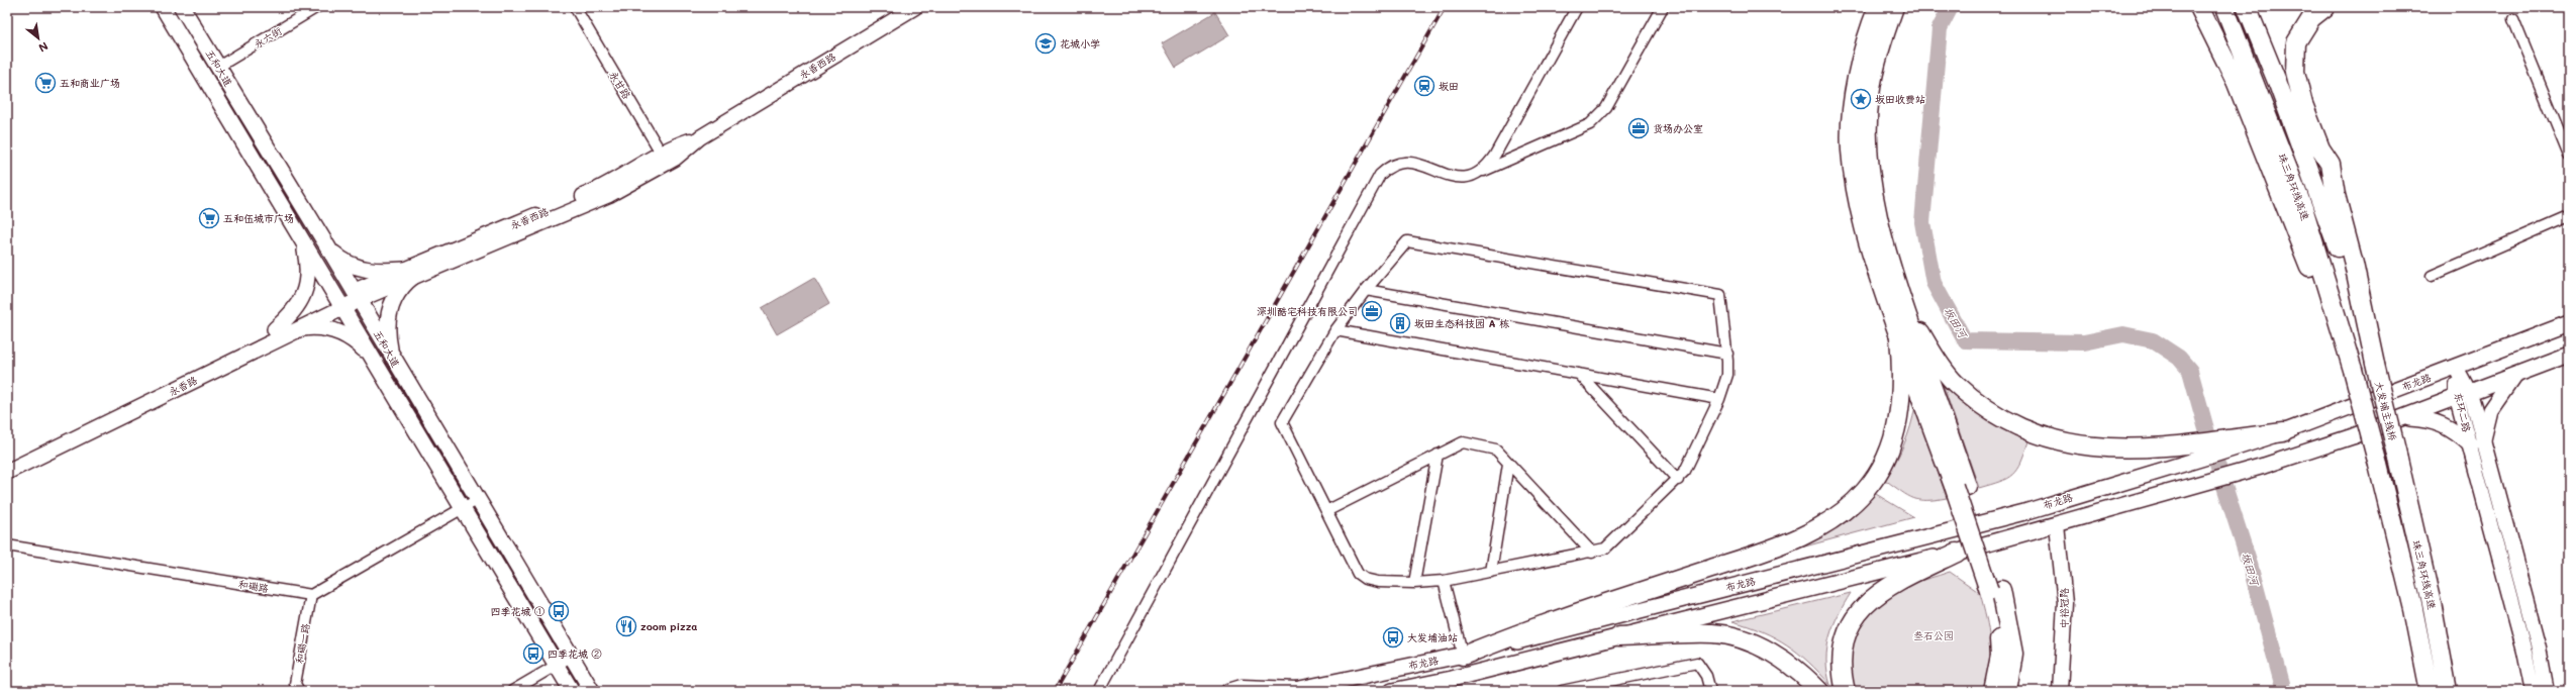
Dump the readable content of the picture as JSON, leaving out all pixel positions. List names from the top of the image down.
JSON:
{
  "streets": {
    "highway": ["珠三角环线高速", "大发埔主线桥"],
    "main road": [
      "永香西路",
      "五和大道",
      "布龙路",
      "永香路",
      "东环二路",
      "中裕冠路"
    ],
    "street": [
      "永六街",
      "永甘路",
      "和磡路",
      "和磡一路"
    ]
  },
  "crossings": [
    ["永六街", "五和大道"],
    ["永香西路", "五和大道"],
    ["永香西路", "永甘路"],
    ["永香西路", "永香路"],
    ["五和大道", "永香路"],
    ["珠三角环线高速", "大发埔主线桥"],
    ["布龙路", "东环二路"],
    ["布龙路", "中裕冠路"],
    ["和磡路", "和磡一路"]
  ],
  "water": ["坂田河"],
  "parks": ["叁石公园"],
  "places": {
    "school or university": ["花城小学"],
    "supermarket": ["五和商业广场", "五和伍城市广场"],
    "station": ["坂田"],
    "place": ["坂田收费站"],
    "office": ["货场办公室", "深圳酷宅科技有限公司"],
    "building": ["坂田生态科技园 A 栋"],
    "bus stop": ["四季花城 ①", "大发埔油站", "四季花城 ②"],
    "restaurant": ["zoom pizza"]
  },
  "north": "bottom right"
}
